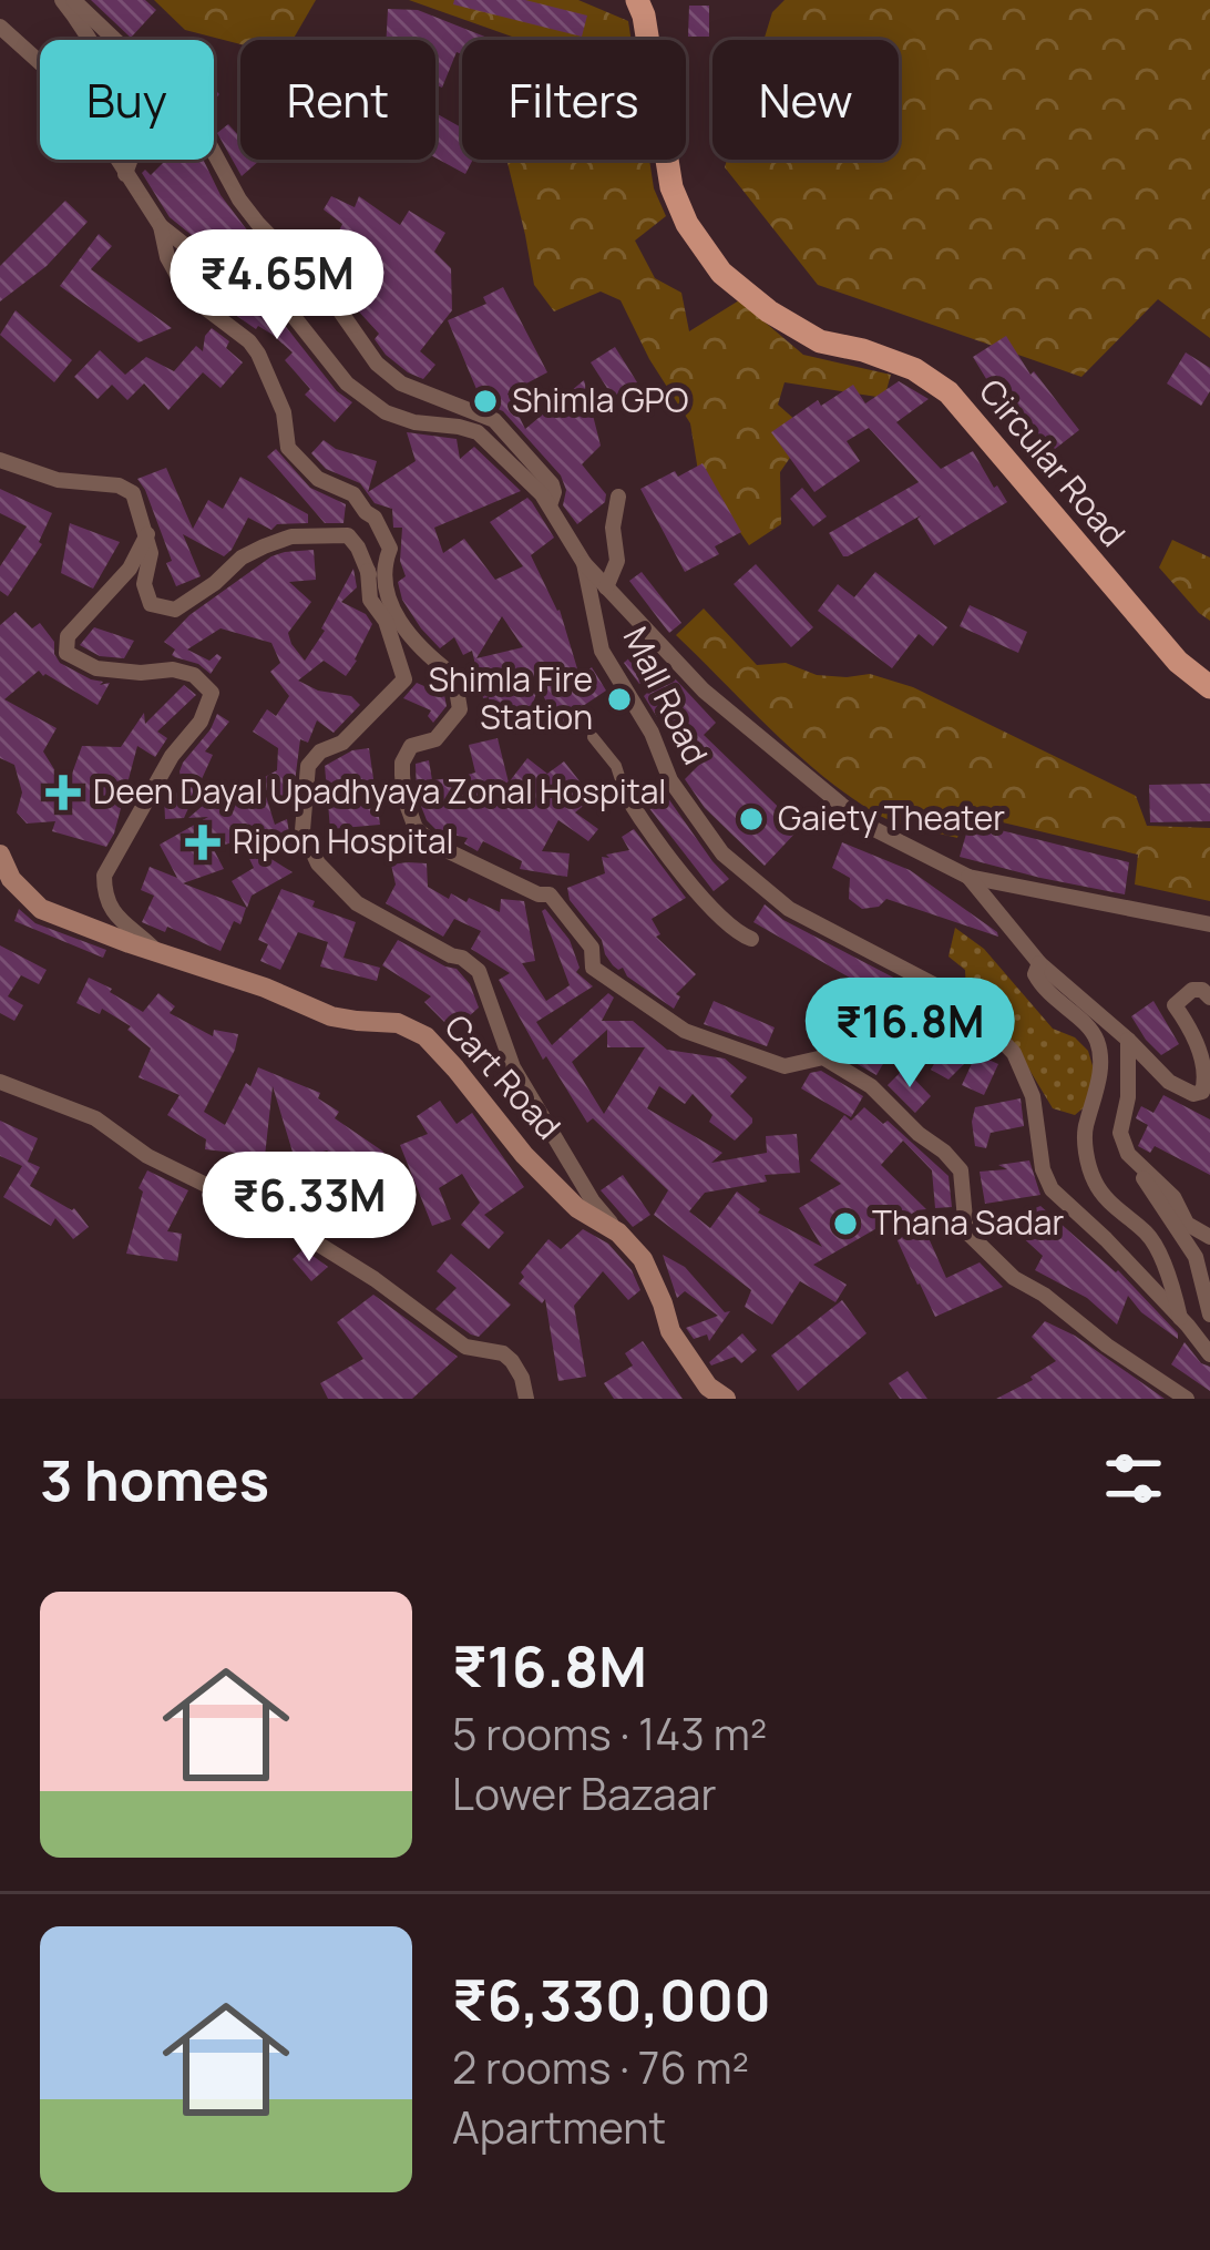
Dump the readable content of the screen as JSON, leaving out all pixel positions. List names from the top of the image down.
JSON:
{
  "streets": {
    "main road": ["Circular Road", "Cart Road"],
    "street": ["Mall Road"]
  },
  "places": {
    "other": [
      "Shimla GPO",
      "Shimla Fire Station",
      "Gaiety Theater",
      "Thana Sadar"
    ],
    "health": ["Deen Dayal Upadhyaya Zonal Hospital", "Ripon Hospital"]
  },
  "page": {
    "chip": [
      "Buy",
      "Rent",
      "Filters",
      "New"
    ],
    "price": ["₹4.65M", "₹16.8M", "₹6.33M"],
    "heading": "3 homes",
    "list": [
      {
        "name": "₹16.8M",
        "note": "5 rooms · 143 m² · Lower Bazaar"
      },
      {
        "name": "₹6,330,000",
        "note": "2 rooms · 76 m² · Apartment"
      }
    ]
  }
}
